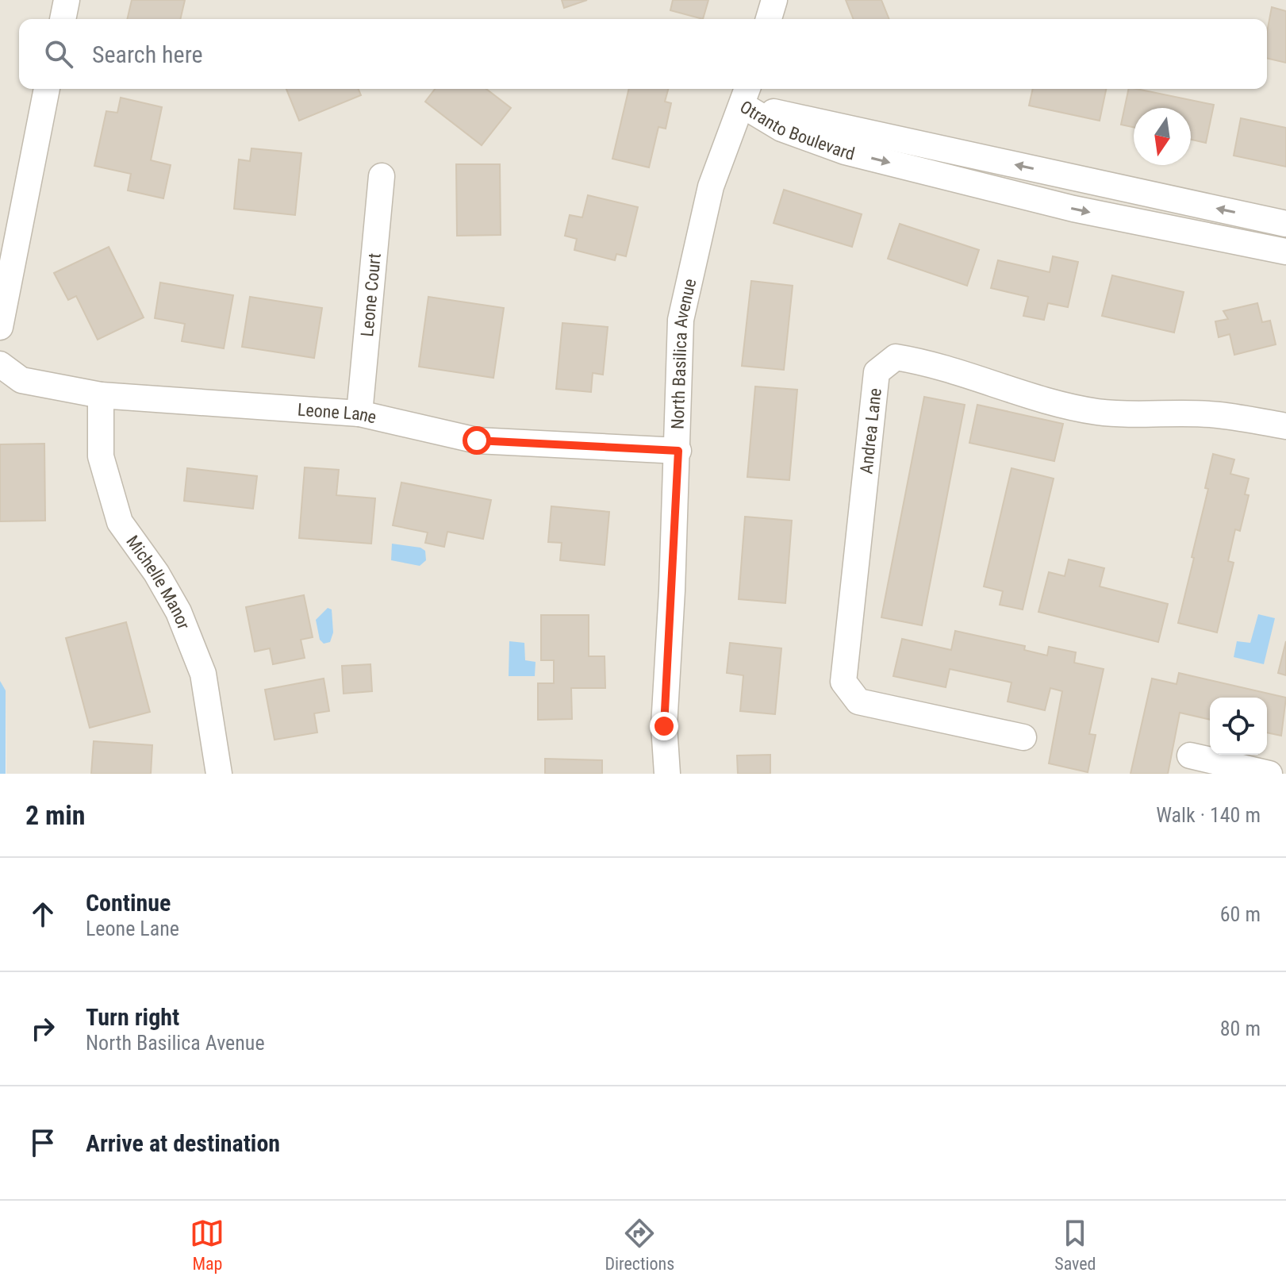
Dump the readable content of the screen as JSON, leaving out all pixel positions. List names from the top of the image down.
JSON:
{
  "streets": {
    "street": [
      "Otranto Boulevard",
      "Leone Court",
      "North Basilica Avenue",
      "Leone Lane",
      "Andrea Lane",
      "Michelle Manor"
    ]
  },
  "crossings": [
    ["Otranto Boulevard", "North Basilica Avenue"],
    ["Leone Court", "Leone Lane"],
    ["North Basilica Avenue", "Leone Lane"],
    ["Leone Lane", "Michelle Manor"]
  ],
  "north": "bottom",
  "page": {
    "search": "Search here",
    "heading": ["2 min", "Walk · 140 m"],
    "list": [
      ["Continue", "Leone Lane", "60 m"],
      ["Turn right", "North Basilica Avenue", "80 m"],
      "Arrive at destination"
    ],
    "nav": ["Map", "Directions", "Saved"]
  }
}
